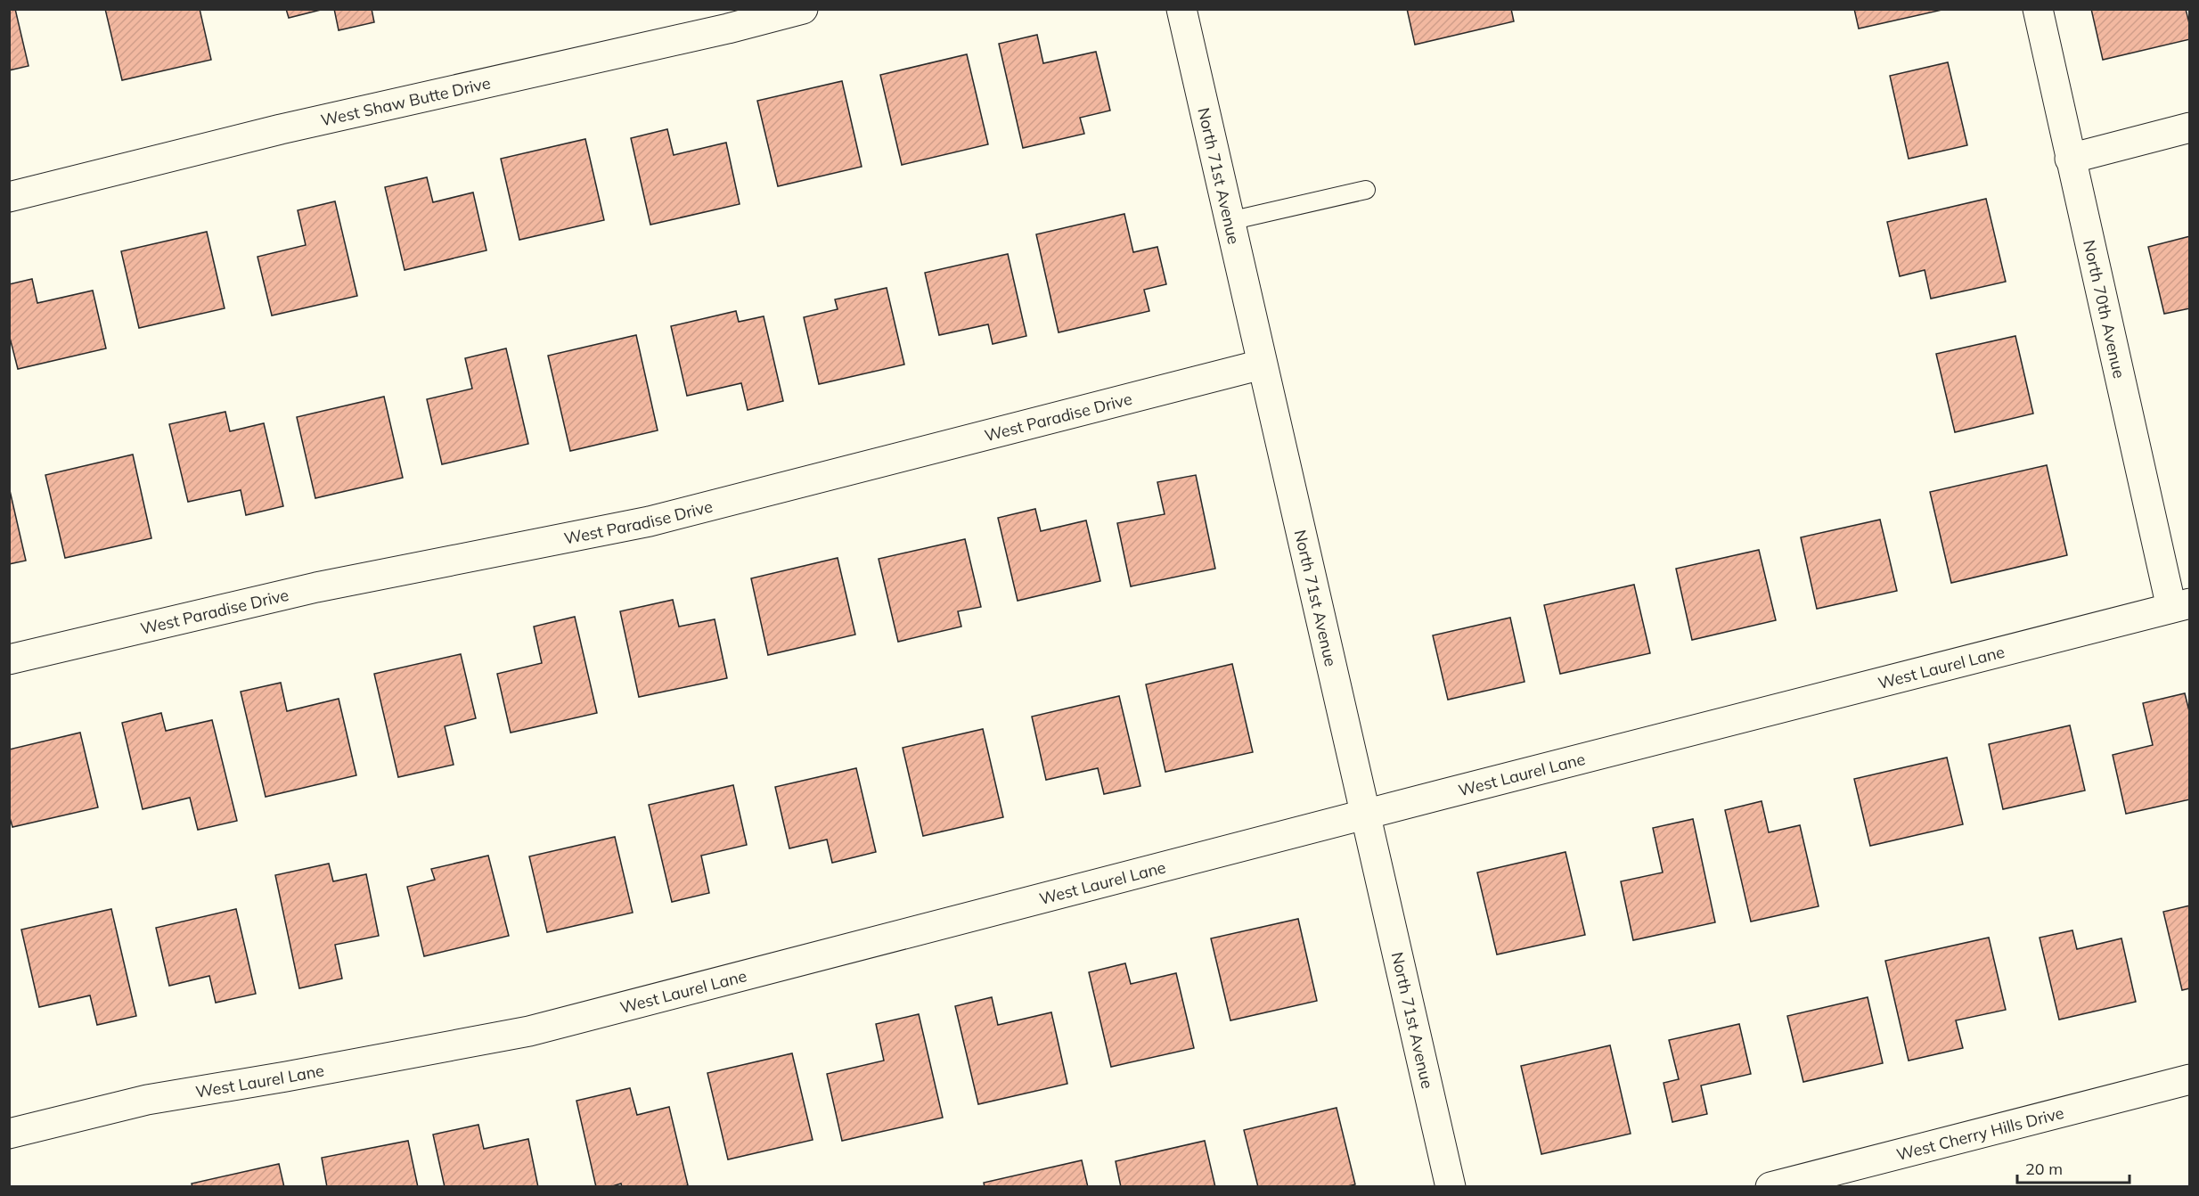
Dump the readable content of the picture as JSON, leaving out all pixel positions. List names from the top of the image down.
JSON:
{
  "streets": {
    "street": [
      "West Shaw Butte Drive",
      "North 71st Avenue",
      "North 70th Avenue",
      "West Paradise Drive",
      "West Laurel Lane",
      "West Cherry Hills Drive"
    ]
  },
  "crossings": [
    ["North 71st Avenue", "West Paradise Drive"],
    ["North 71st Avenue", "West Laurel Lane"],
    ["North 70th Avenue", "West Laurel Lane"]
  ],
  "scale_bar": "20 m"
}
